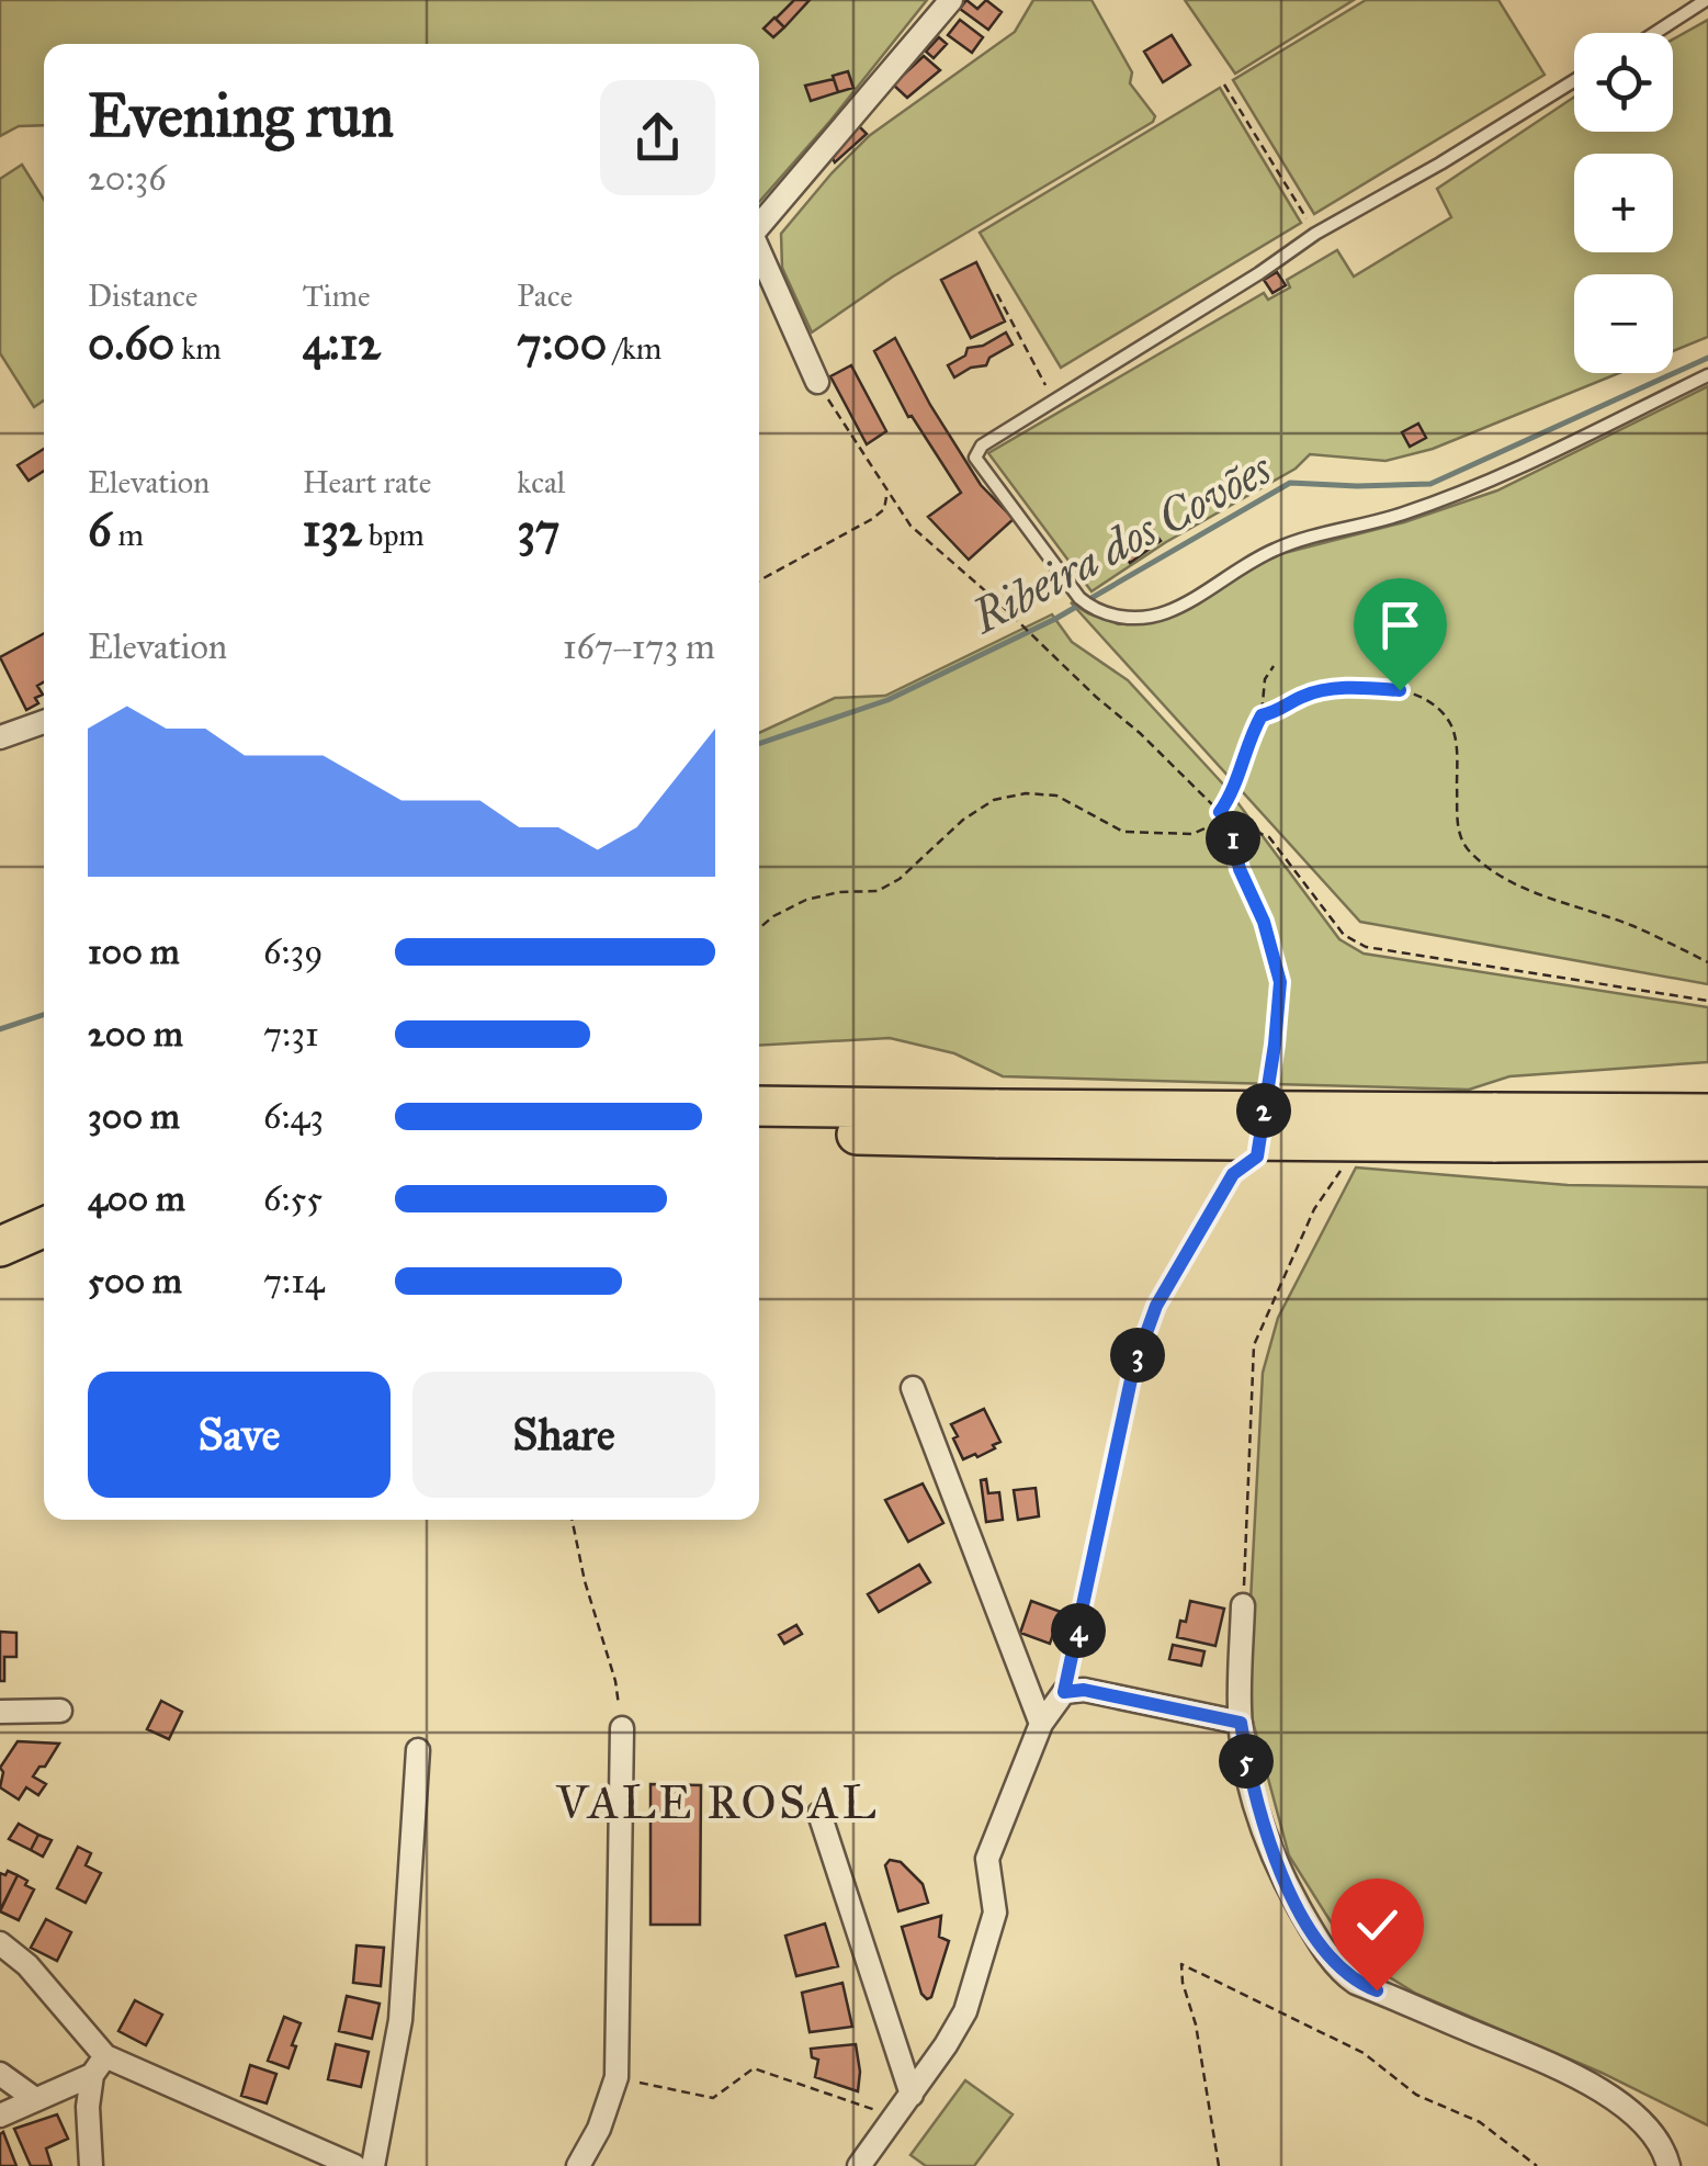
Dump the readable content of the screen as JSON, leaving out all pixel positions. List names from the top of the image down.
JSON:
{
  "districts": ["VALE ROSAL"],
  "water": ["Ribeira dos Covões"],
  "page": {
    "map_buttons": ["+", "−"],
    "heading": ["Evening run", "20:36"],
    "stats": [
      ["Distance", "0.60 km"],
      ["Time", "4:12"],
      ["Pace", "7:00 /km"],
      ["Elevation", "6 m"],
      ["Heart rate", "132 bpm"],
      ["kcal", "37"]
    ],
    "chart": ["Elevation", "167–173 m"],
    "pins": [
      "1",
      "2",
      "3",
      "4",
      "5"
    ],
    "list": [
      {
        "name": "100 m",
        "note": "6:39"
      },
      {
        "name": "200 m",
        "note": "7:31"
      },
      {
        "name": "300 m",
        "note": "6:43"
      },
      {
        "name": "400 m",
        "note": "6:55"
      },
      {
        "name": "500 m",
        "note": "7:14"
      }
    ],
    "buttons": ["Save", "Share"]
  }
}
